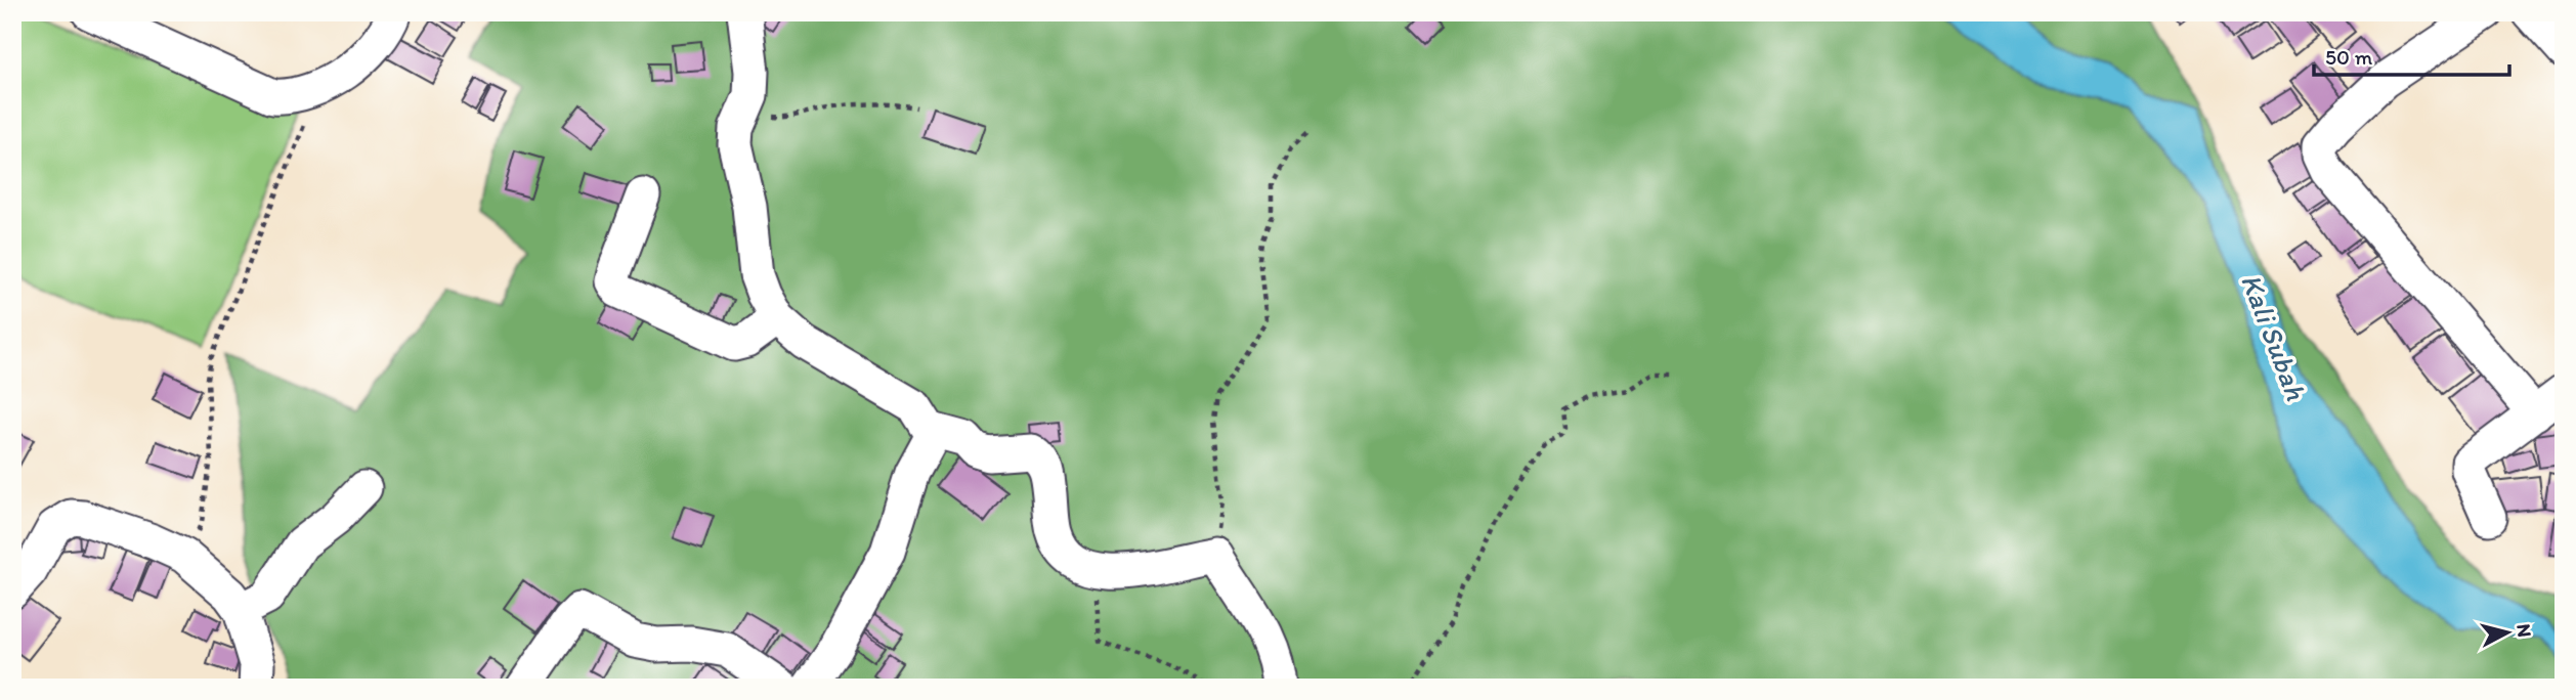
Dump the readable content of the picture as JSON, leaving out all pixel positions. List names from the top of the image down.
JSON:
{
  "water": ["Kali Subah"],
  "scale_bar": "50 m",
  "north": "right"
}
